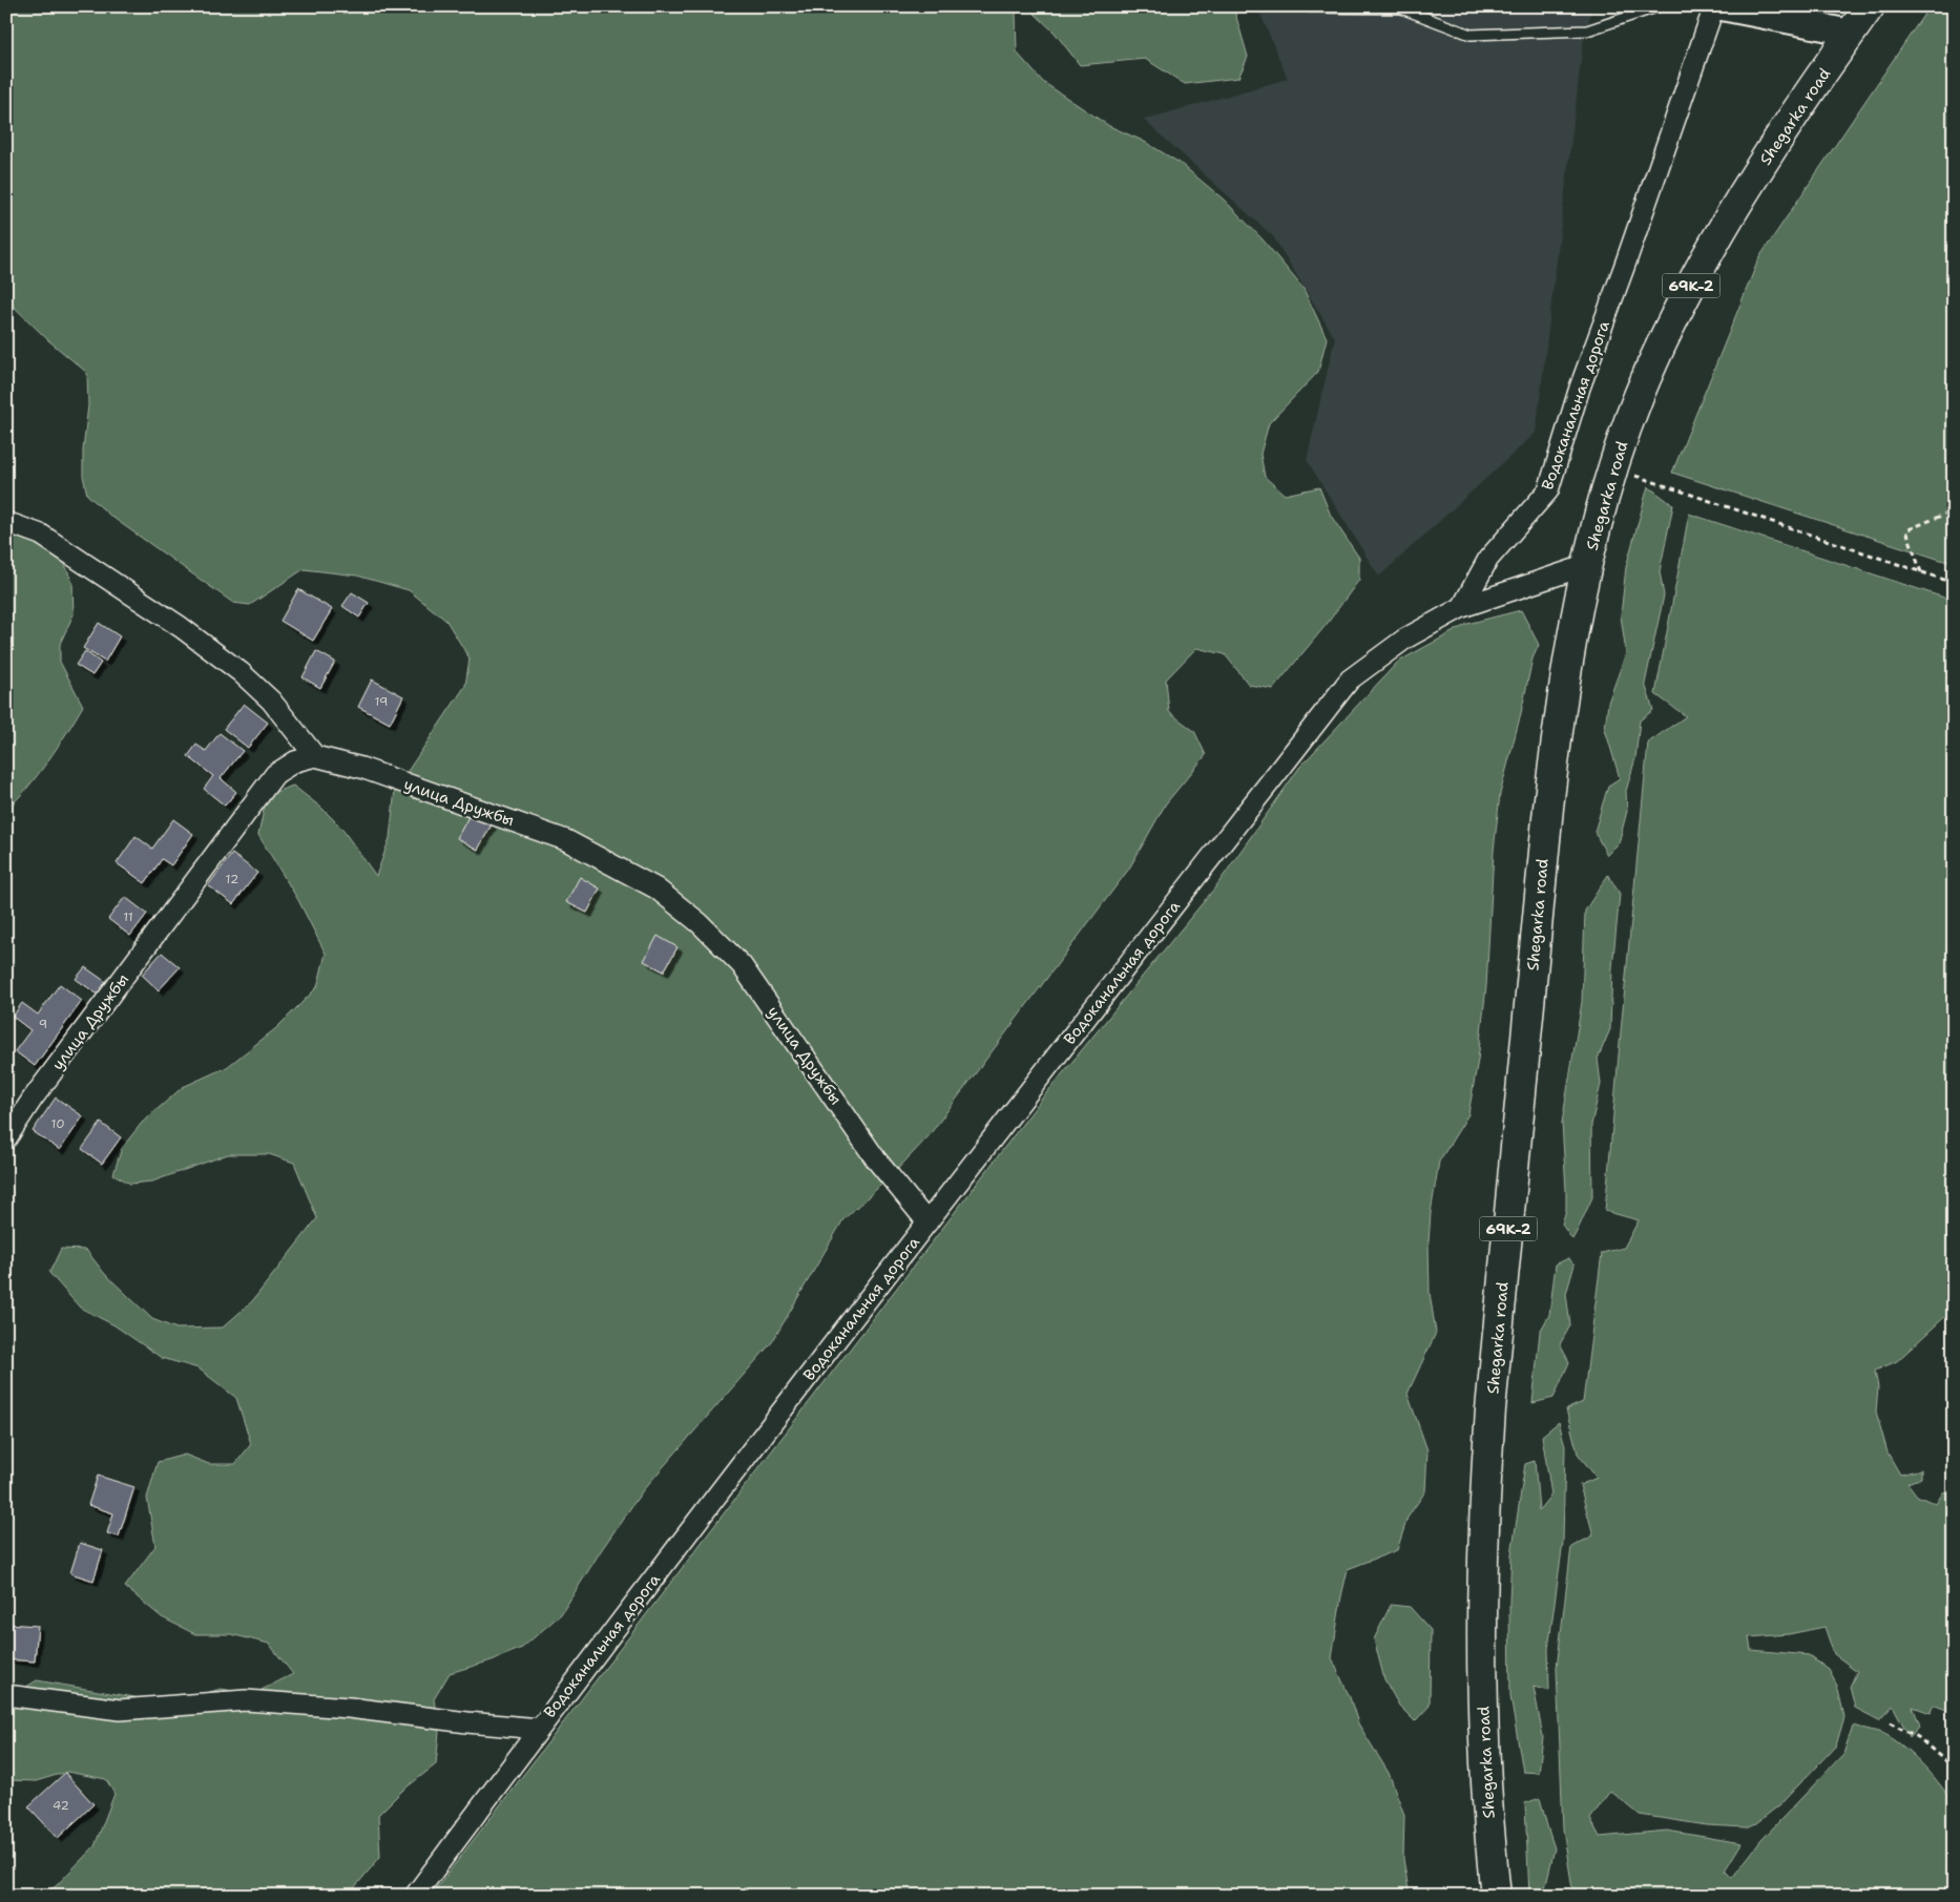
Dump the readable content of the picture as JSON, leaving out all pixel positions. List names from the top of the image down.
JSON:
{
  "streets": {
    "main road": ["Shegarka road", "69К-2"],
    "street": ["Водоканальная дорога", "улица Дружбы"]
  },
  "crossings": [
    ["Водоканальная дорога", "улица Дружбы"]
  ],
  "house_numbers": [
    "19",
    "12",
    "11",
    "9",
    "10",
    "42"
  ]
}
